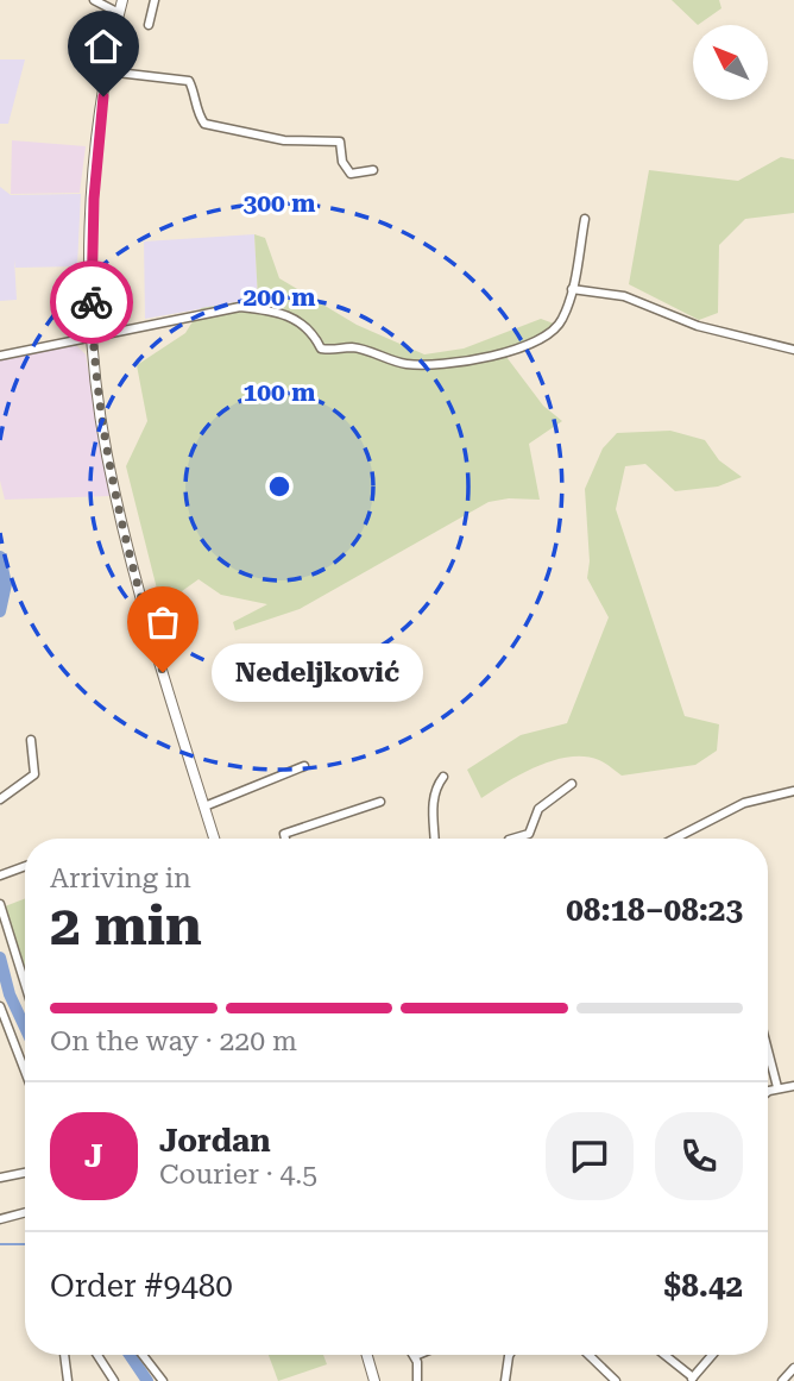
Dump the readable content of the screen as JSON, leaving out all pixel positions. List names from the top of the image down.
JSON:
{
  "places": ["Nedeljković"],
  "north": "top left",
  "page": {
    "bubble": "Nedeljković",
    "heading": ["2 min", "Arriving in", "08:18–08:23"],
    "panel": [
      "Jordan",
      "Courier · 4.5",
      "Order #9480",
      "$8.42"
    ],
    "bar": "On the way · 220 m",
    "round": "J"
  },
  "rings": ["300 m", "200 m", "100 m"]
}
